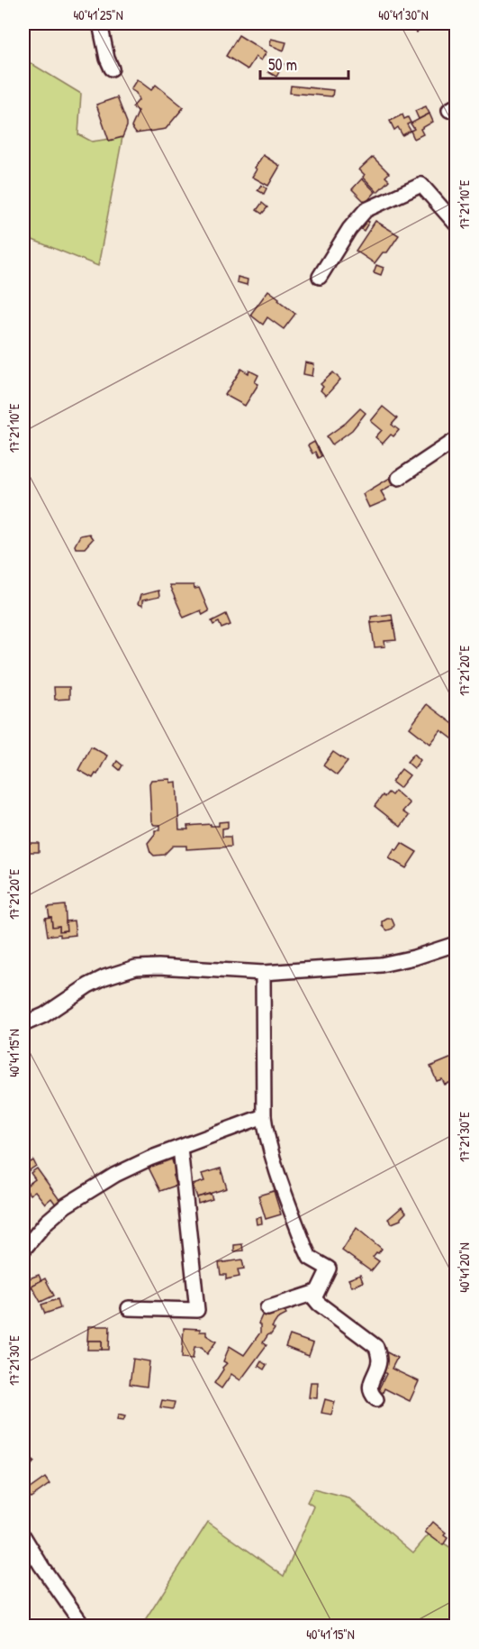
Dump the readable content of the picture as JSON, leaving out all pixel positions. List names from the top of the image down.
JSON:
{
  "scale_bar": "50 m",
  "coordinates": [
    "40°41'25\"N",
    "40°41'30\"N",
    "17°21'10\"E",
    "17°21'20\"E",
    "40°41'15\"N",
    "17°21'30\"E",
    "40°41'20\"N"
  ]
}
